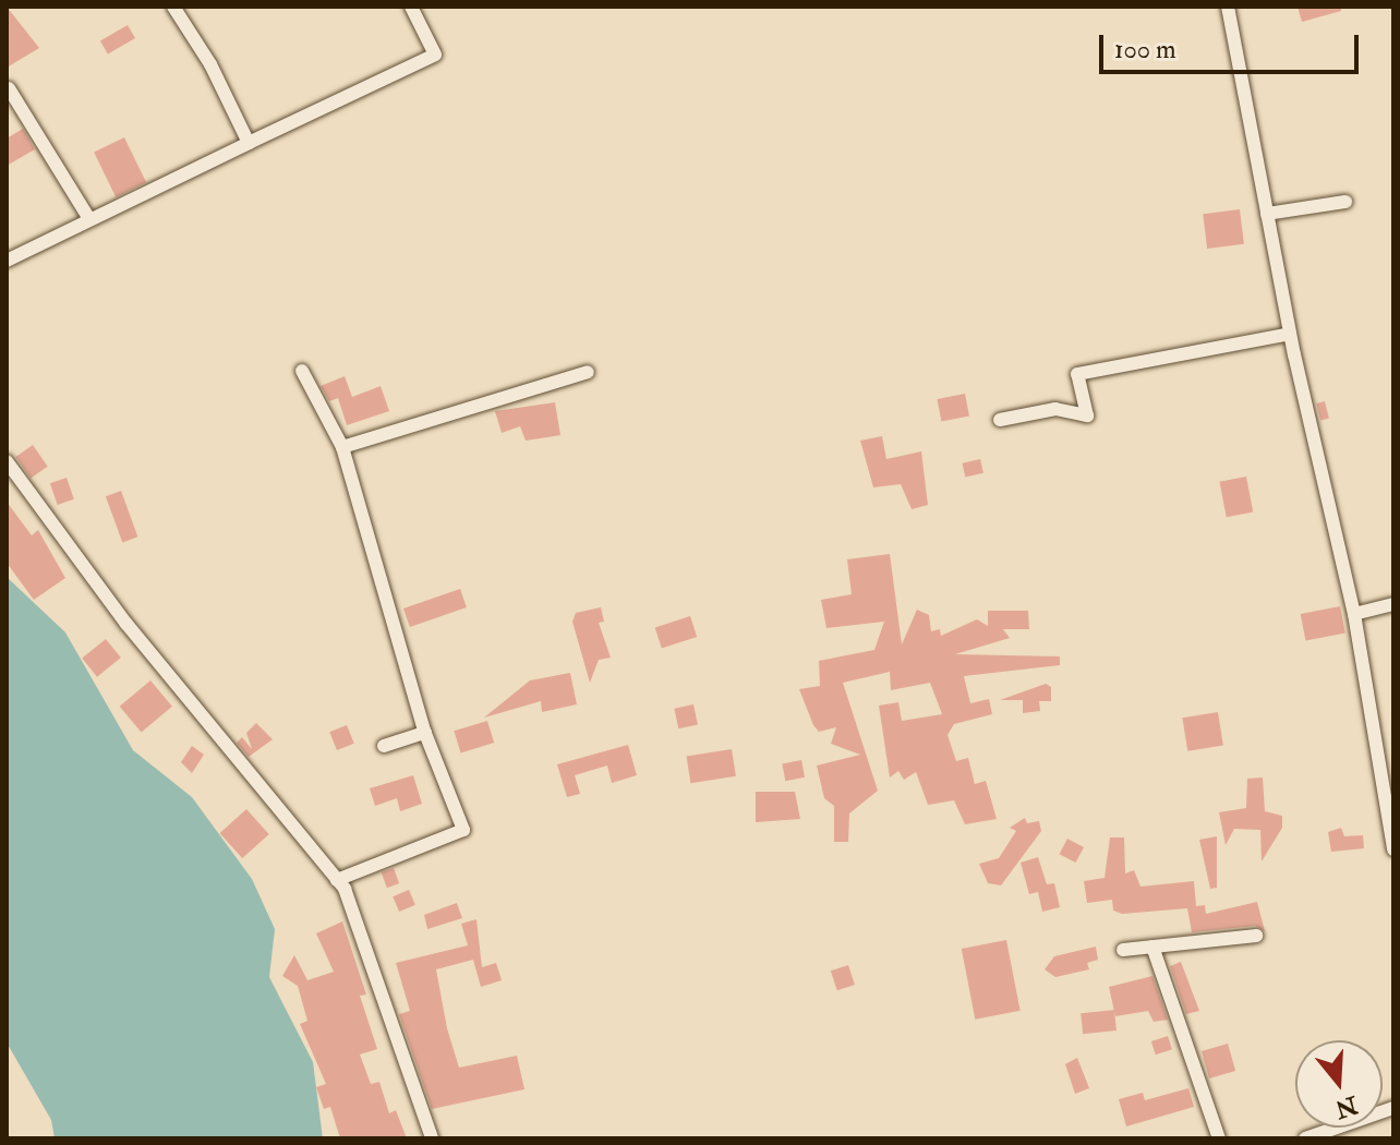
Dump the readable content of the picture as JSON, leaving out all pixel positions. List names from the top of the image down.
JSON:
{
  "scale_bar": "100 m",
  "north": "bottom"
}
